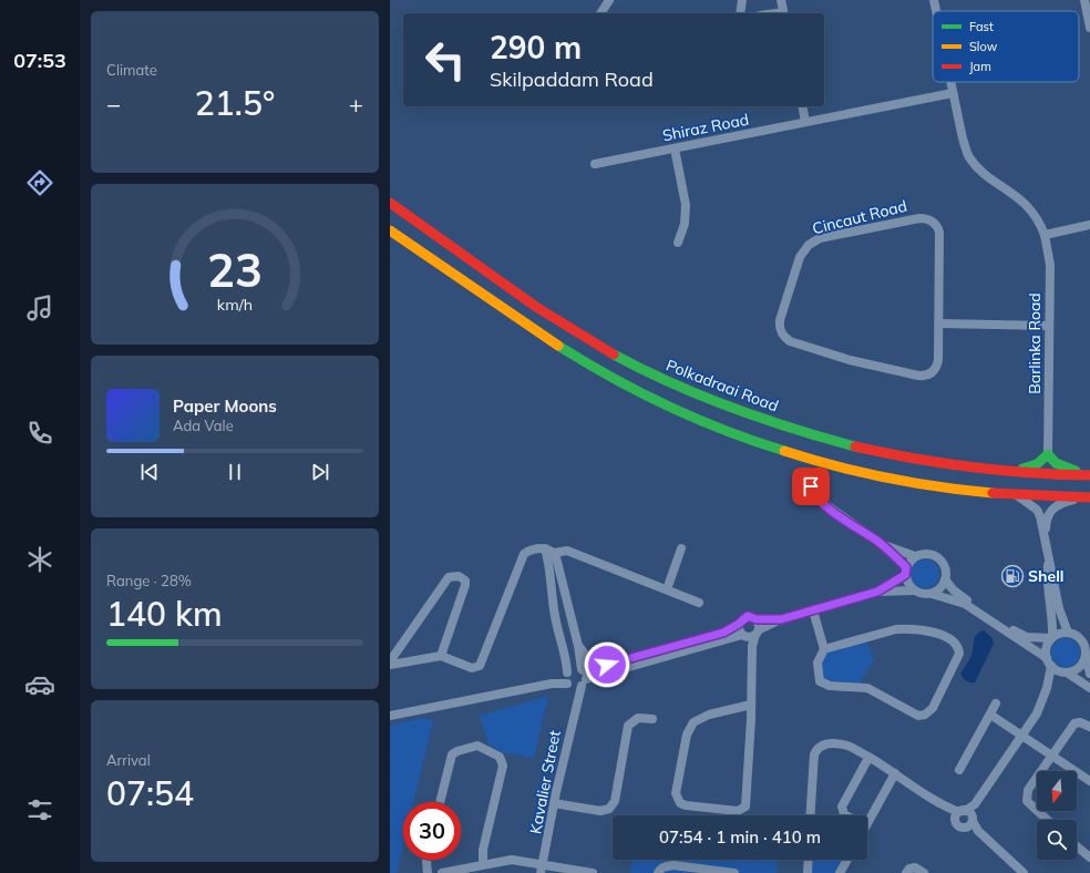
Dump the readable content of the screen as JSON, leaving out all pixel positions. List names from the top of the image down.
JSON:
{
  "streets": {
    "main road": ["Polkadraai Road"],
    "street": [
      "Shiraz Road",
      "Cincaut Road",
      "Barlinka Road",
      "Kavalier Street"
    ]
  },
  "crossings": [
    ["Shiraz Road", "Barlinka Road"]
  ],
  "places": {
    "fuel station": ["Shell"]
  },
  "legend": ["Fast", "Slow", "Jam"],
  "north": "bottom",
  "page": {
    "tabs": "07:53",
    "tile": [
      "Climate",
      ["Range · 28%", "140 km"],
      ["Arrival", "07:54"]
    ],
    "turn": ["290 m", "Skilpaddam Road"],
    "heat": ["−", "21.5°", "+"],
    "song": ["Paper Moons", "Ada Vale"],
    "limit": "30",
    "trip": "07:54 · 1 min · 410 m",
    "gauge": ["23", "km/h"]
  }
}
